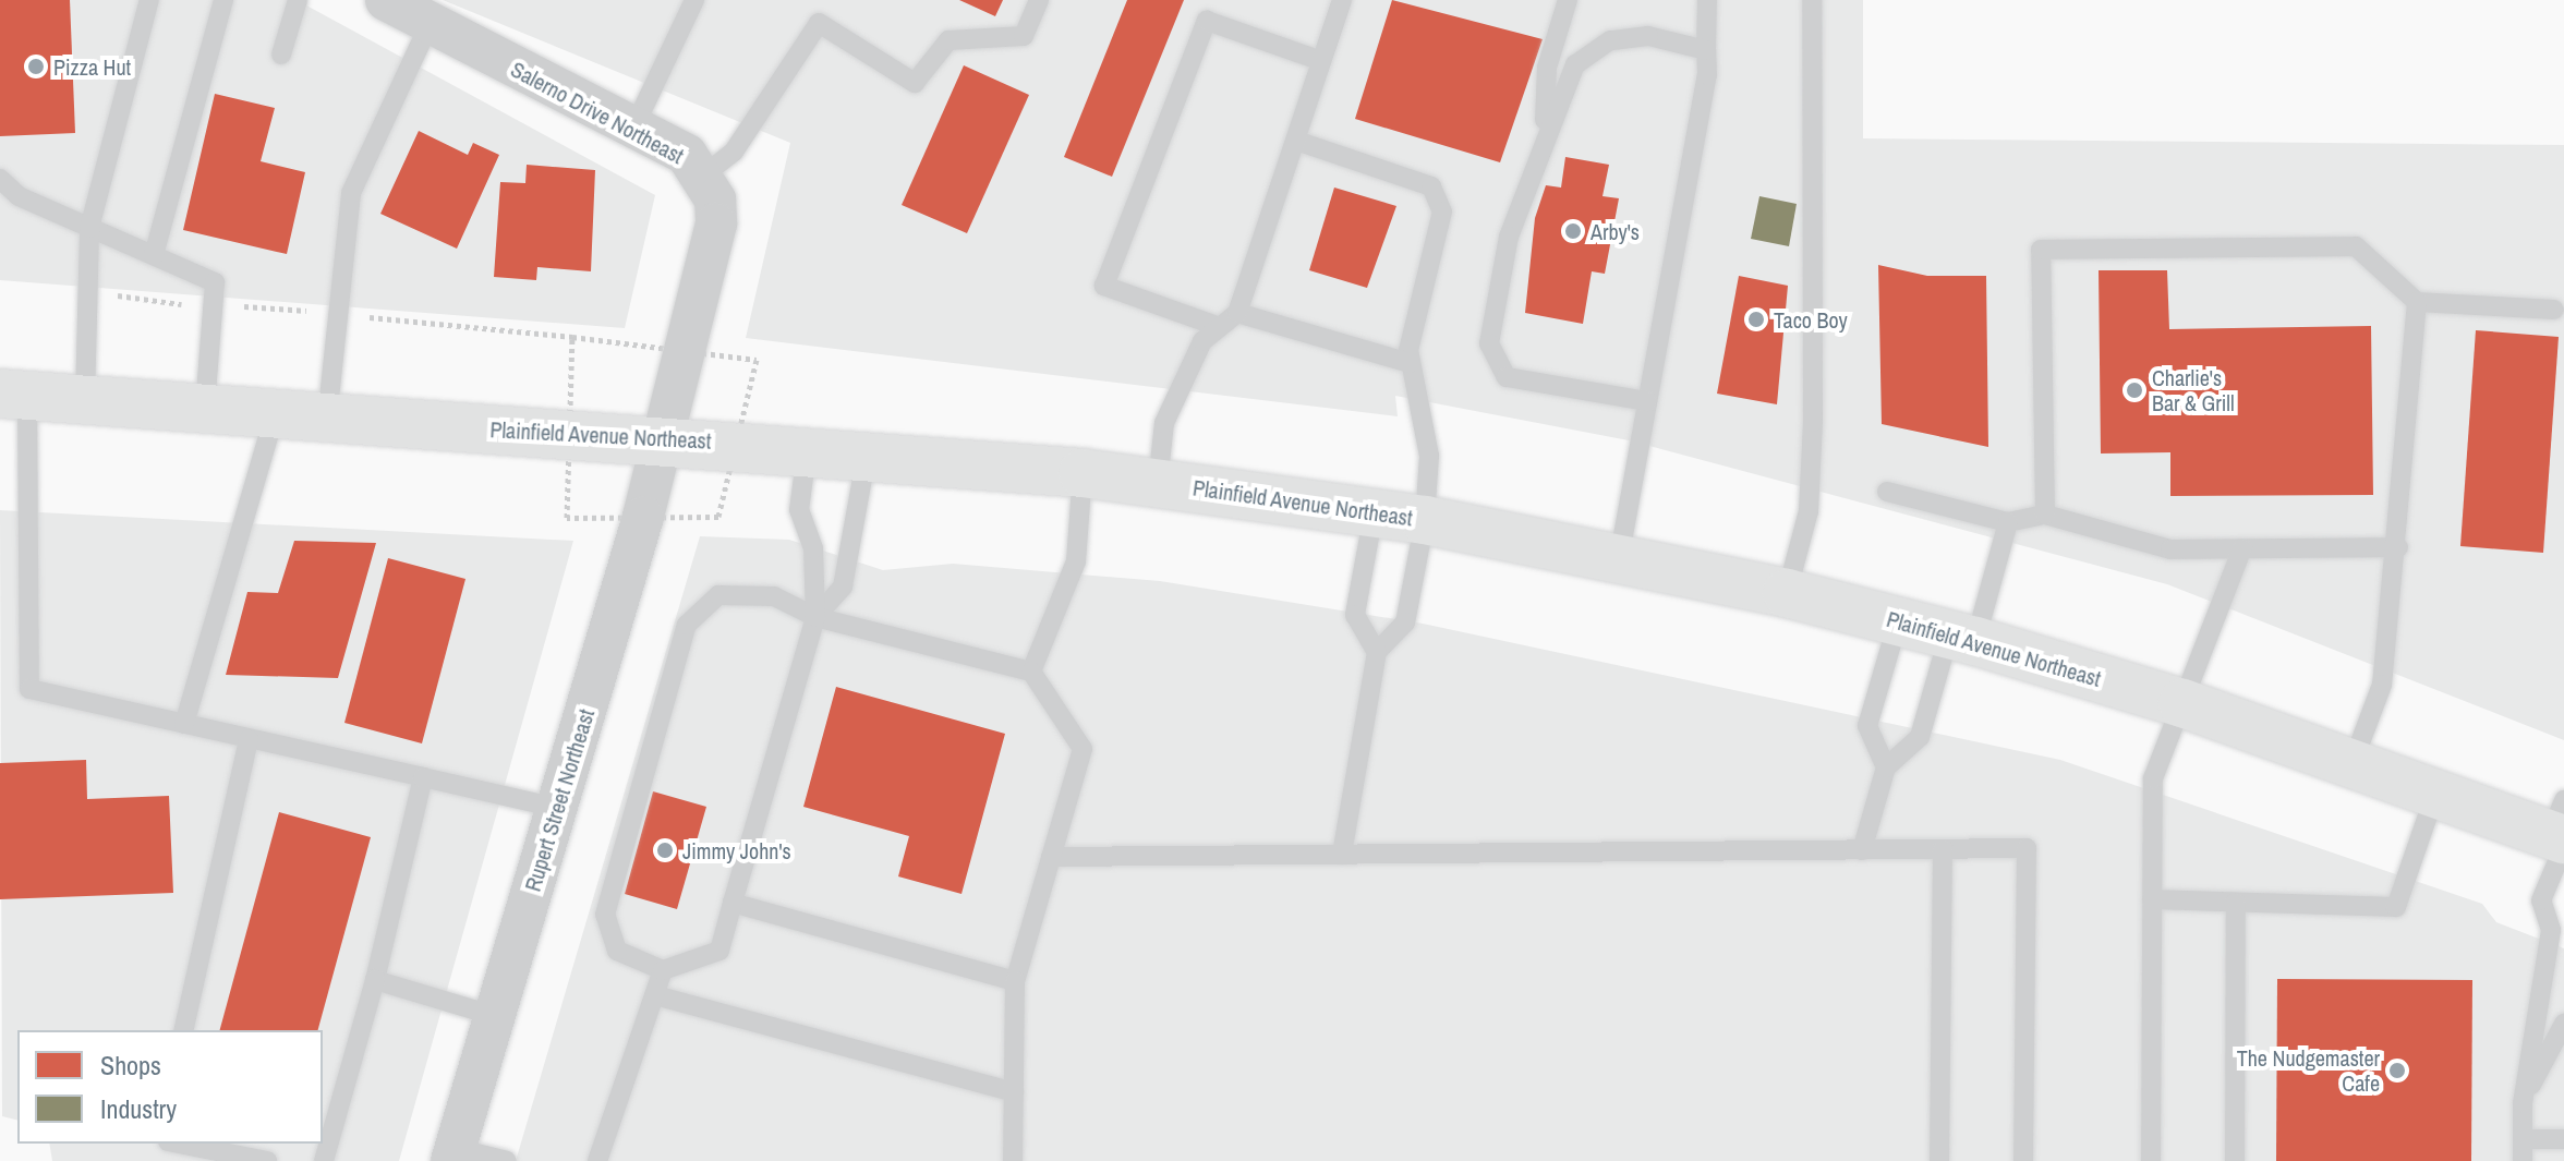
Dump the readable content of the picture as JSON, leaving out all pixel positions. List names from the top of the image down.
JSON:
{
  "streets": {
    "main road": ["Plainfield Avenue Northeast"],
    "street": ["Salerno Drive Northeast", "Rupert Street Northeast"]
  },
  "crossings": [
    ["Salerno Drive Northeast", "Plainfield Avenue Northeast"],
    ["Salerno Drive Northeast", "Rupert Street Northeast"],
    ["Plainfield Avenue Northeast", "Rupert Street Northeast"]
  ],
  "places": [
    "Pizza Hut",
    "Arby's",
    "Taco Boy",
    "Charlie's Bar & Grill",
    "Jimmy John's",
    "The Nudgemaster Cafe"
  ],
  "legend": ["Shops", "Industry"]
}
